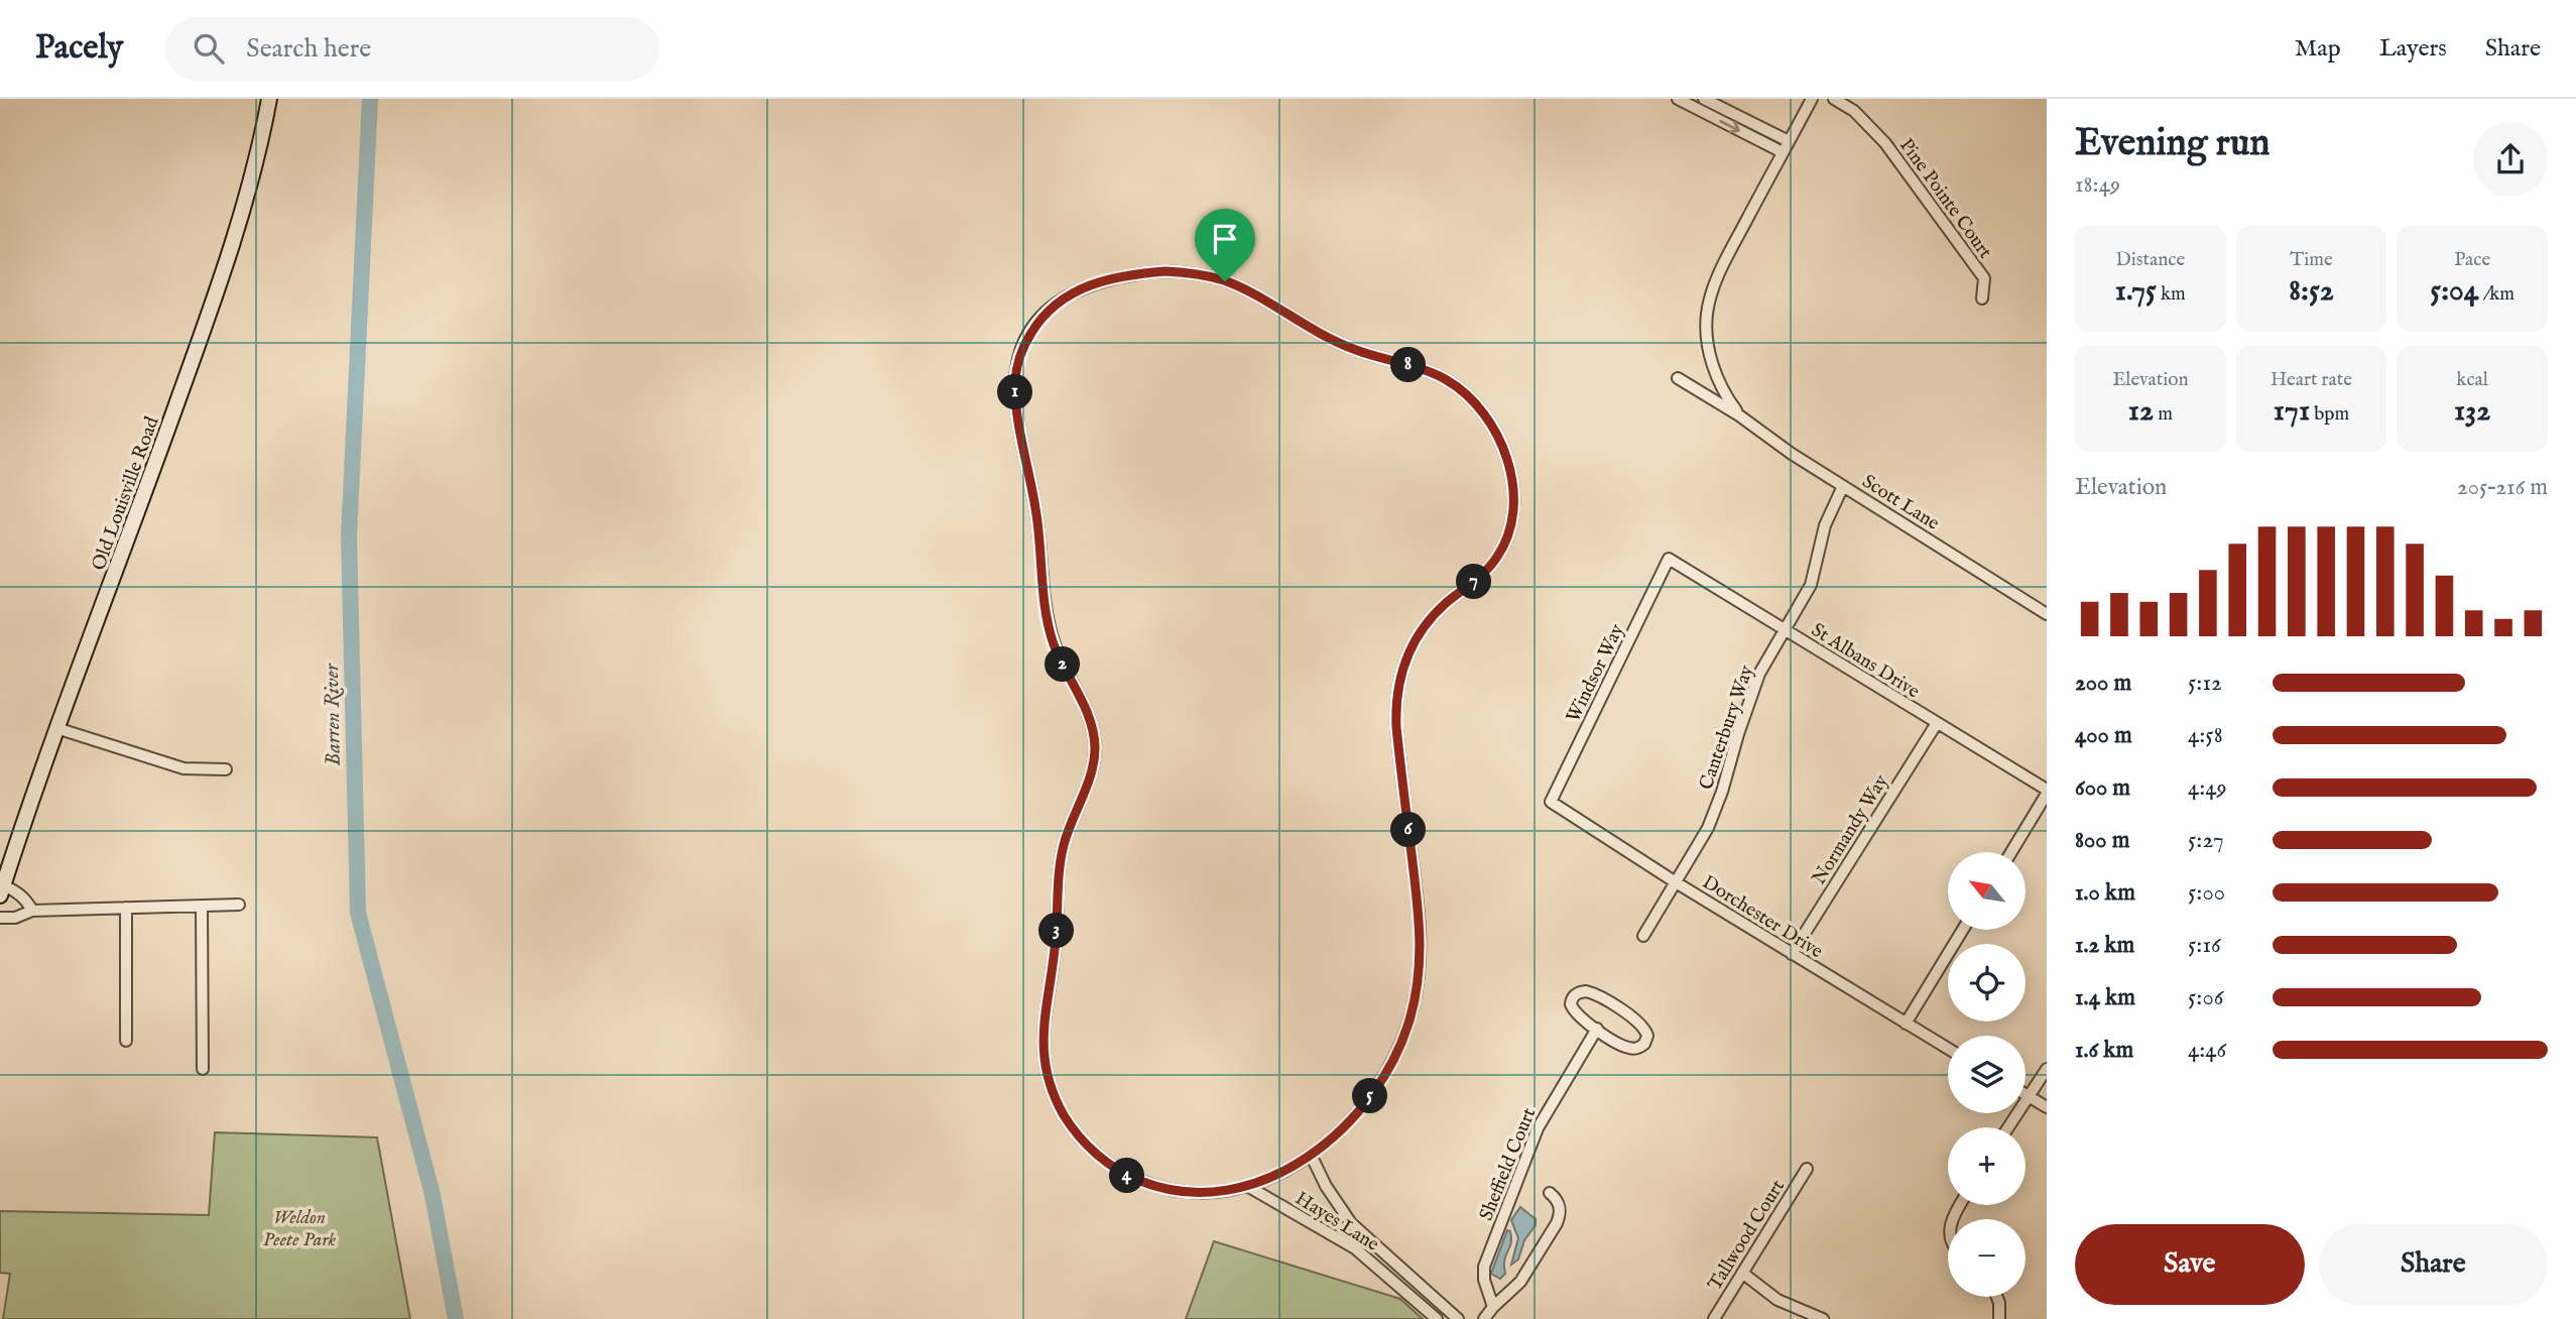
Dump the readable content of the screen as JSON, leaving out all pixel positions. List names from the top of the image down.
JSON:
{
  "streets": {
    "street": [
      "Pine Pointe Court",
      "Old Louisville Road",
      "Scott Lane",
      "St Albans Drive",
      "Windsor Way",
      "Canterbury Way",
      "Normandy Way",
      "Dorchester Drive",
      "Sheffield Court",
      "Hayes Lane",
      "Tallwood Court"
    ]
  },
  "crossings": [
    ["Scott Lane", "Canterbury Way"],
    ["St Albans Drive", "Windsor Way"],
    ["St Albans Drive", "Canterbury Way"],
    ["St Albans Drive", "Normandy Way"],
    ["Windsor Way", "Dorchester Drive"],
    ["Canterbury Way", "Dorchester Drive"],
    ["Normandy Way", "Dorchester Drive"]
  ],
  "water": ["Barren River"],
  "parks": ["Weldon Peete Park"],
  "north": "top left",
  "page": {
    "header": "Pacely",
    "search": "Search here",
    "nav": ["Map", "Layers", "Share"],
    "heading": ["Evening run", "18:49"],
    "stats": [
      ["Distance", "1.75 km"],
      ["Time", "8:52"],
      ["Pace", "5:04 /km"],
      ["Elevation", "12 m"],
      ["Heart rate", "171 bpm"],
      ["kcal", "132"]
    ],
    "pins": [
      "8",
      "1",
      "7",
      "2",
      "6",
      "3",
      "5",
      "4"
    ],
    "chart": ["Elevation", "205–216 m"],
    "list": [
      {
        "name": "200 m",
        "note": "5:12"
      },
      {
        "name": "400 m",
        "note": "4:58"
      },
      {
        "name": "600 m",
        "note": "4:49"
      },
      {
        "name": "800 m",
        "note": "5:27"
      },
      {
        "name": "1.0 km",
        "note": "5:00"
      },
      {
        "name": "1.2 km",
        "note": "5:16"
      },
      {
        "name": "1.4 km",
        "note": "5:06"
      },
      {
        "name": "1.6 km",
        "note": "4:46"
      }
    ],
    "map_buttons": ["+", "−"],
    "buttons": ["Save", "Share"]
  }
}
